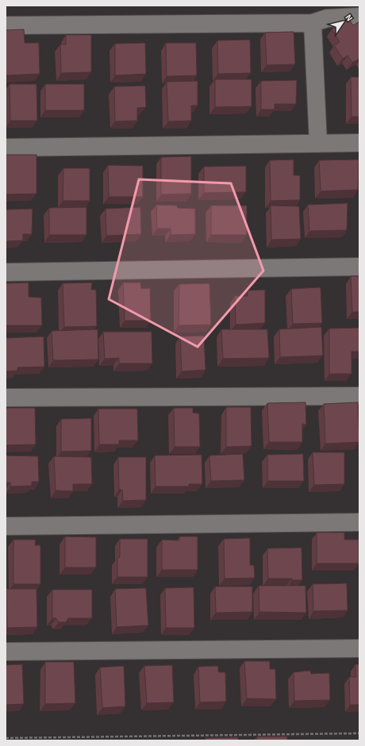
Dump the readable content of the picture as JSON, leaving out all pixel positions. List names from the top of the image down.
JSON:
{
  "north": "top right"
}
